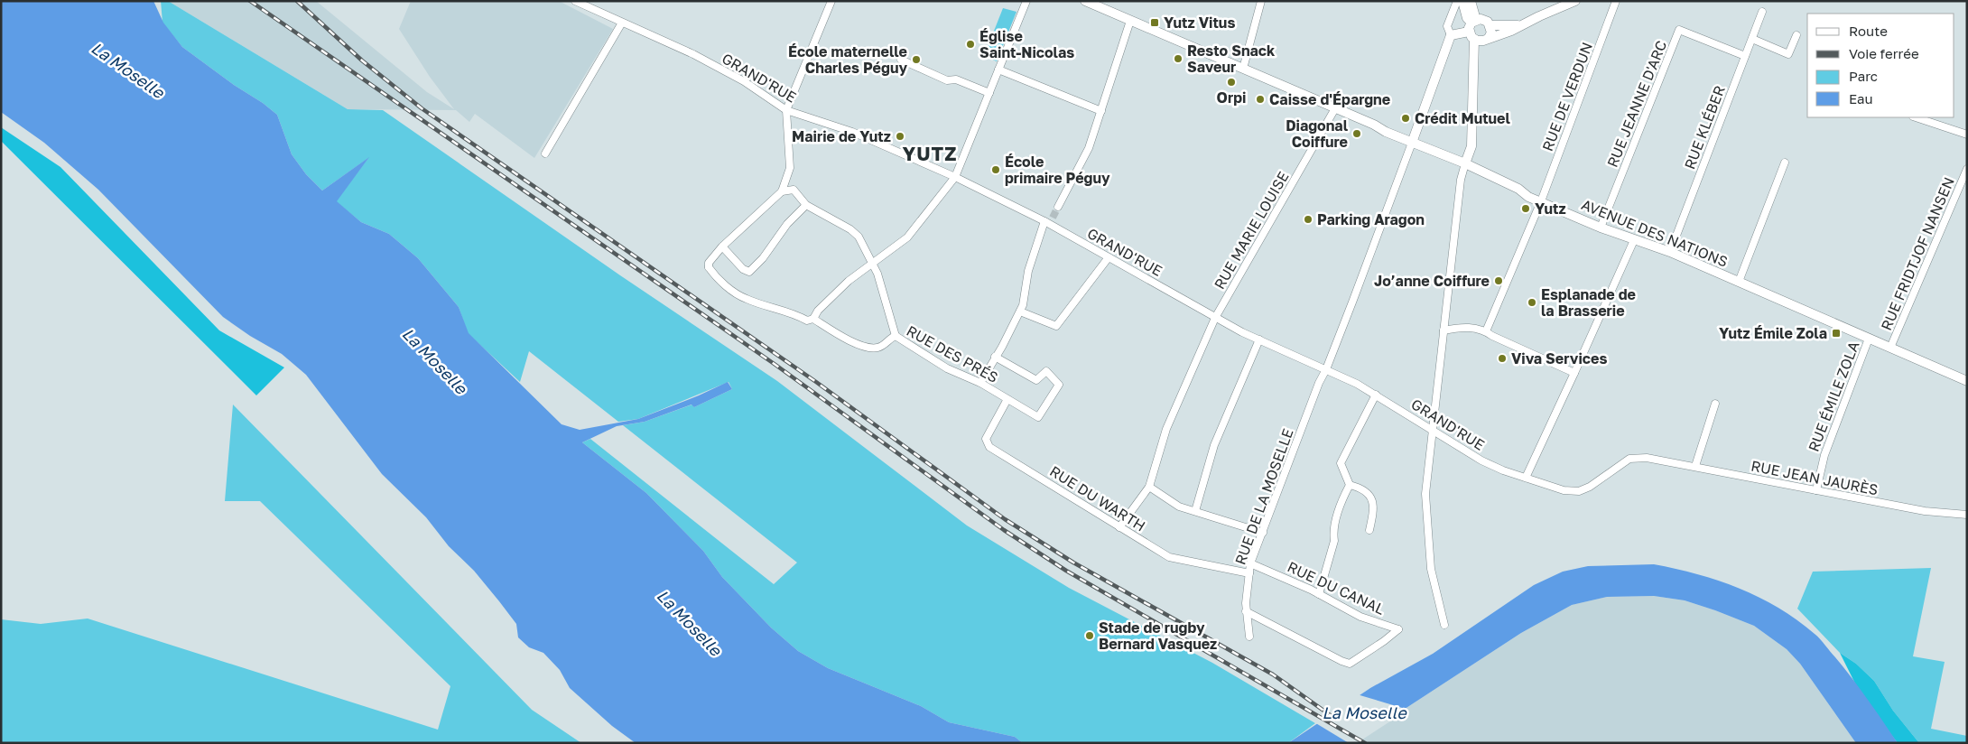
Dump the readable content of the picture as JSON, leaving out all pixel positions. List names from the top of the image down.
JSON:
{
  "streets": {
    "main road": ["AVENUE DES NATIONS"],
    "street": [
      "GRAND'RUE",
      "RUE DE VERDUN",
      "RUE JEANNE D'ARC",
      "RUE KLÉBER",
      "RUE MARIE LOUISE",
      "RUE FRIDTJOF NANSEN",
      "RUE DES PRÉS",
      "RUE ÉMILE ZOLA",
      "RUE JEAN JAURÈS",
      "RUE DE LA MOSELLE",
      "RUE DU WARTH",
      "RUE DU CANAL"
    ]
  },
  "crossings": [
    ["GRAND'RUE", "RUE MARIE LOUISE"],
    ["GRAND'RUE", "RUE JEAN JAURÈS"],
    ["GRAND'RUE", "RUE DE LA MOSELLE"],
    ["RUE DE VERDUN", "AVENUE DES NATIONS"],
    ["RUE JEANNE D'ARC", "RUE KLÉBER"],
    ["RUE JEANNE D'ARC", "AVENUE DES NATIONS"],
    ["RUE KLÉBER", "AVENUE DES NATIONS"],
    ["RUE MARIE LOUISE", "AVENUE DES NATIONS"],
    ["RUE MARIE LOUISE", "RUE DU WARTH"],
    ["AVENUE DES NATIONS", "RUE FRIDTJOF NANSEN"],
    ["AVENUE DES NATIONS", "RUE ÉMILE ZOLA"],
    ["AVENUE DES NATIONS", "RUE DE LA MOSELLE"],
    ["RUE DES PRÉS", "RUE DU WARTH"],
    ["RUE ÉMILE ZOLA", "RUE JEAN JAURÈS"],
    ["RUE DE LA MOSELLE", "RUE DU WARTH"],
    ["RUE DE LA MOSELLE", "RUE DU CANAL"]
  ],
  "districts": ["YUTZ"],
  "water": ["La Moselle"],
  "places": {
    "transit": ["Yutz Vitus", "Yutz Émile Zola"],
    "other": [
      "Église Saint-Nicolas",
      "Resto Snack Saveur",
      "École maternelle Charles Péguy",
      "Orpi",
      "Caisse d'Épargne",
      "Crédit Mutuel",
      "Diagonal Coiffure",
      "Mairie de Yutz",
      "École primaire Péguy",
      "Yutz",
      "Parking Aragon",
      "Jo’anne Coiffure",
      "Esplanade de la Brasserie",
      "Viva Services",
      "Stade de rugby Bernard Vasquez"
    ]
  },
  "legend": [
    "Route",
    "Voie ferrée",
    "Parc",
    "Eau"
  ]
}
